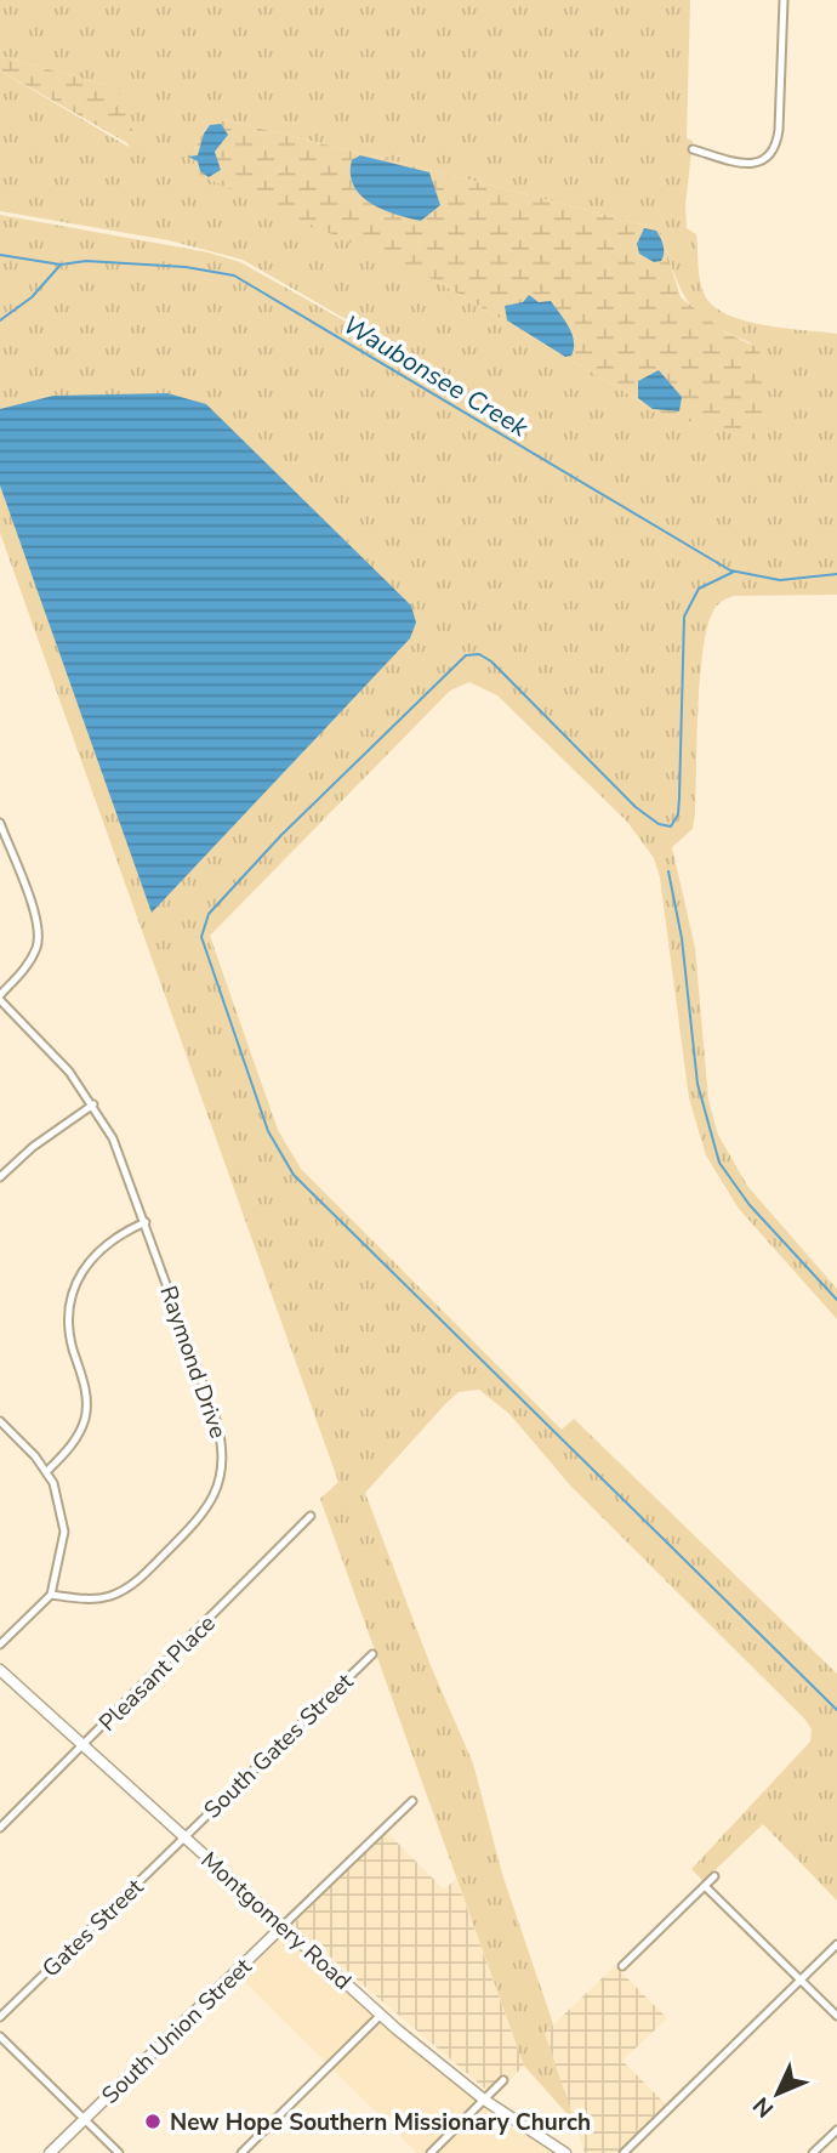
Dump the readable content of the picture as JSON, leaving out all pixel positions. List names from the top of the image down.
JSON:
{
  "streets": {
    "street": [
      "Raymond Drive",
      "Pleasant Place",
      "South Gates Street",
      "Montgomery Road",
      "Gates Street",
      "South Union Street"
    ]
  },
  "crossings": [
    ["Pleasant Place", "Montgomery Road"],
    ["South Gates Street", "Montgomery Road"],
    ["South Gates Street", "Gates Street"],
    ["Montgomery Road", "Gates Street"],
    ["Montgomery Road", "South Union Street"]
  ],
  "water": ["Waubonsee Creek"],
  "places": ["New Hope Southern Missionary Church"],
  "north": "bottom left"
}
